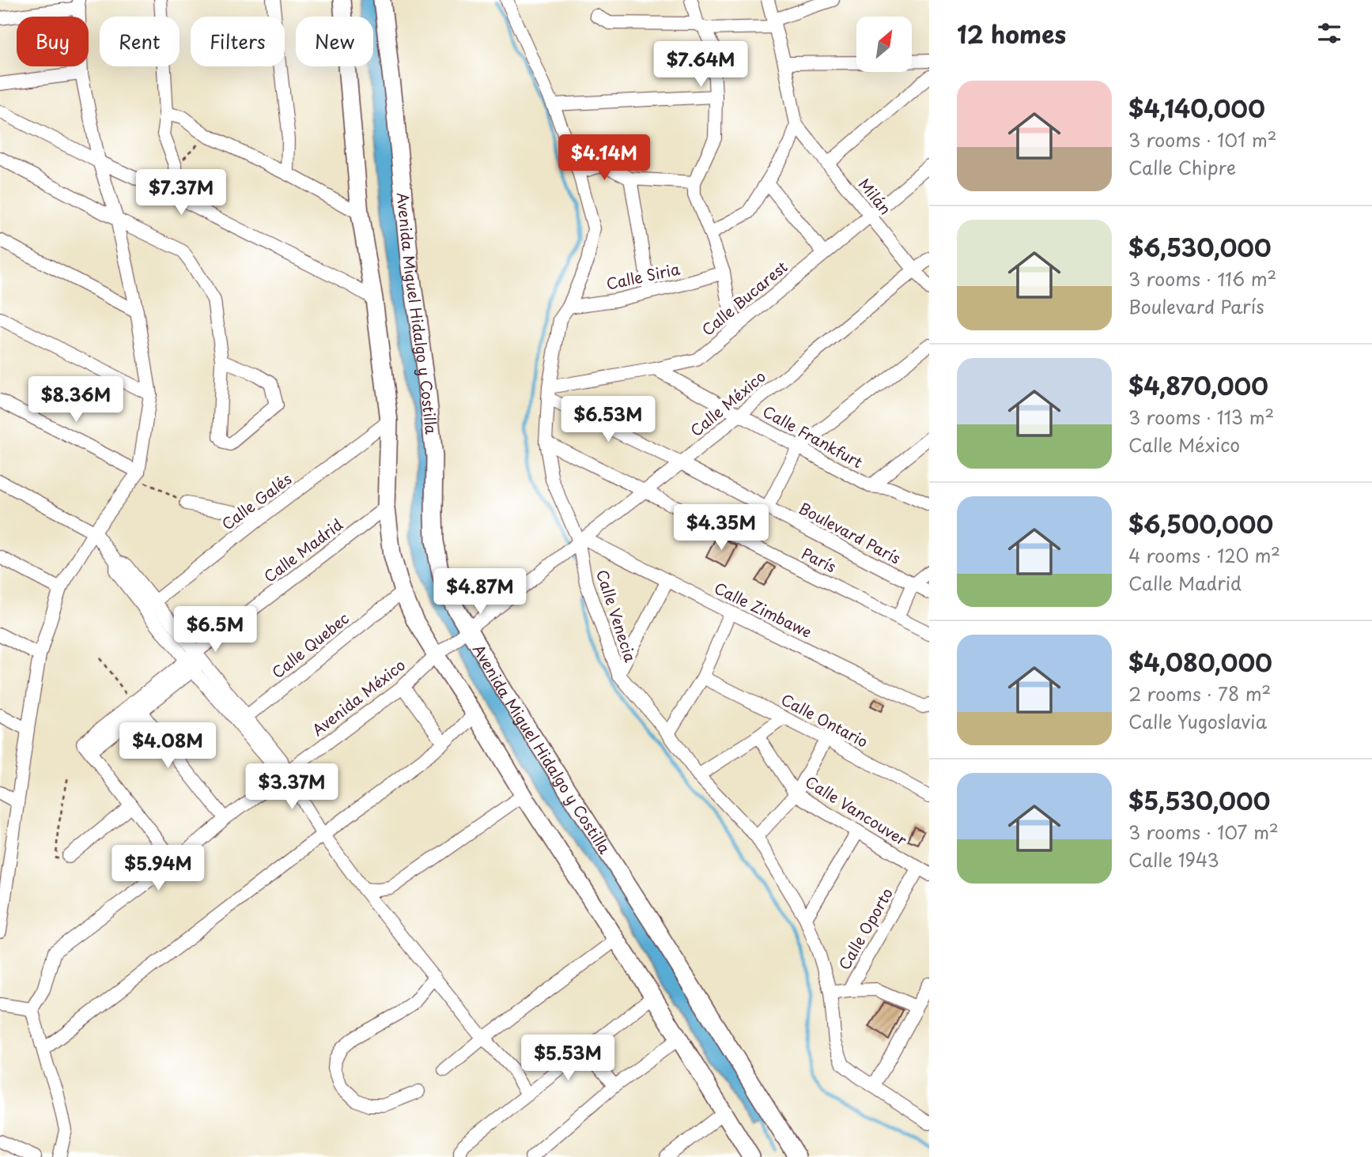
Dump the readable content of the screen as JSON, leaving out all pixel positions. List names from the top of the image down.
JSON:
{
  "streets": {
    "main road": ["Avenida Miguel Hidalgo y Costilla"],
    "street": [
      "Milán",
      "Calle Siria",
      "Calle Bucarest",
      "Calle México",
      "Calle Frankfurt",
      "Calle Galés",
      "Boulevard París",
      "Calle Madrid",
      "París",
      "Calle Zimbawe",
      "Calle Venecia",
      "Calle Quebec",
      "Avenida México",
      "Calle Ontario",
      "Calle Vancouver",
      "Calle Oporto"
    ]
  },
  "crossings": [
    ["Milán", "Calle Bucarest"],
    ["Milán", "Calle México"],
    ["Calle Siria", "Calle Venecia"],
    ["Calle Bucarest", "Calle Frankfurt"],
    ["Calle Bucarest", "Boulevard París"],
    ["Calle Bucarest", "Calle Venecia"],
    ["Avenida Miguel Hidalgo y Costilla", "Calle México"],
    ["Calle México", "Calle Frankfurt"],
    ["Calle México", "Boulevard París"],
    ["Calle México", "París"],
    ["Calle México", "Calle Zimbawe"],
    ["Calle México", "Calle Venecia"],
    ["Calle México", "Avenida México"],
    ["Boulevard París", "Calle Venecia"],
    ["París", "Calle Venecia"],
    ["Calle Zimbawe", "Calle Venecia"],
    ["Calle Venecia", "Calle Oporto"],
    ["Calle Vancouver", "Calle Oporto"]
  ],
  "north": "top right",
  "page": {
    "heading": "12 homes",
    "chip": [
      "Buy",
      "Rent",
      "Filters",
      "New"
    ],
    "price": [
      "$7.64M",
      "$4.14M",
      "$7.37M",
      "$8.36M",
      "$6.53M",
      "$4.35M",
      "$4.87M",
      "$6.5M",
      "$4.08M",
      "$3.37M",
      "$5.94M",
      "$5.53M"
    ],
    "list": [
      {
        "name": "$4,140,000",
        "note": "3 rooms · 101 m² · Calle Chipre"
      },
      {
        "name": "$6,530,000",
        "note": "3 rooms · 116 m² · Boulevard París"
      },
      {
        "name": "$4,870,000",
        "note": "3 rooms · 113 m² · Calle México"
      },
      {
        "name": "$6,500,000",
        "note": "4 rooms · 120 m² · Calle Madrid"
      },
      {
        "name": "$4,080,000",
        "note": "2 rooms · 78 m² · Calle Yugoslavia"
      },
      {
        "name": "$5,530,000",
        "note": "3 rooms · 107 m² · Calle 1943"
      }
    ]
  }
}
